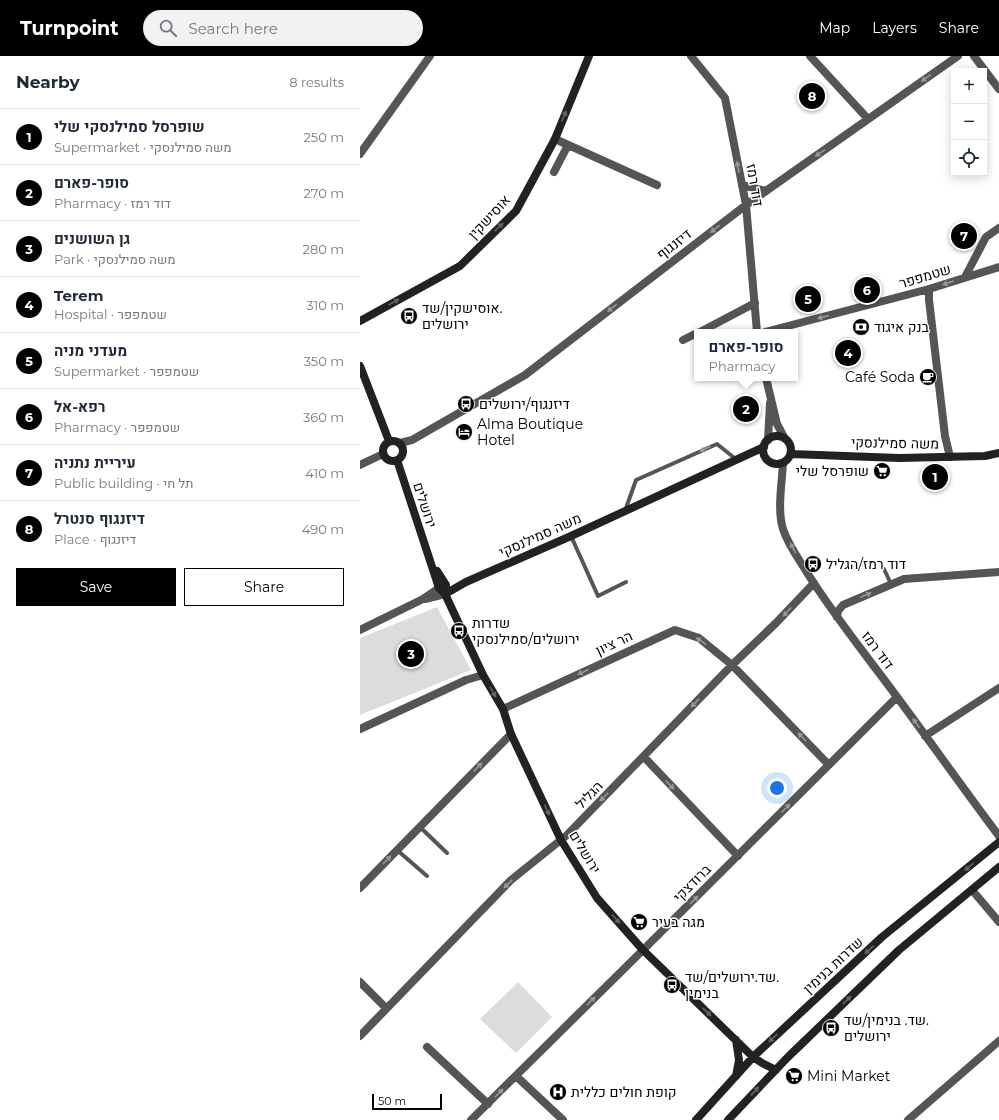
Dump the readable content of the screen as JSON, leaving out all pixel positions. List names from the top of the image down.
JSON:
{
  "streets": {
    "street": [
      "דוד רמז",
      "אוסישקין",
      "דיזנגוף",
      "שטמפפר",
      "משה סמילנסקי",
      "ירושלים",
      "הר ציון",
      "הגליל",
      "ברודצקי",
      "שדרות בנימין"
    ]
  },
  "crossings": [
    ["דוד רמז", "דיזנגוף"],
    ["דוד רמז", "משה סמילנסקי"],
    ["דוד רמז", "הגליל"],
    ["דוד רמז", "ברודצקי"],
    ["דיזנגוף", "ירושלים"],
    ["משה סמילנסקי", "ירושלים"],
    ["ירושלים", "הר ציון"],
    ["ירושלים", "הגליל"],
    ["ירושלים", "ברודצקי"],
    ["ירושלים", "שדרות בנימין"],
    ["הר ציון", "הגליל"],
    ["הר ציון", "ברודצקי"]
  ],
  "one_way": [
    "דוד רמז",
    "אוסישקין",
    "דיזנגוף",
    "שטמפפר",
    "ירושלים",
    "הר ציון",
    "הגליל",
    "ברודצקי"
  ],
  "places": {
    "bus stop": [
      "אוסישקין/שד. ירושלים",
      "דיזנגוף/ירושלים",
      "דוד רמז/הגליל",
      "שדרות ירושלים/סמילנסקי",
      "שד.ירושלים/שד. בנימין",
      "שד. בנימין/שד. ירושלים"
    ],
    "bank": ["בנק איגוד"],
    "cafe": ["Café Soda"],
    "hotel": ["Alma Boutique Hotel"],
    "supermarket": ["שופרסל שלי", "מגה בעיר", "Mini Market"],
    "hospital": ["קופת חולים כללית"]
  },
  "scale_bar": "50 m",
  "page": {
    "header": "Turnpoint",
    "search": "Search here",
    "nav": ["Map", "Layers", "Share"],
    "heading": ["Nearby", "8 results"],
    "map_buttons": ["+", "−"],
    "pins": [
      "8",
      "7",
      "6",
      "5",
      "4",
      "2",
      "1",
      "3"
    ],
    "list": [
      {
        "mark": "1",
        "name": "שופרסל סמילנסקי שלי",
        "note": "Supermarket · משה סמילנסקי",
        "value": "250 m"
      },
      {
        "mark": "2",
        "name": "סופר-פארם",
        "note": "Pharmacy · דוד רמז",
        "value": "270 m"
      },
      {
        "mark": "3",
        "name": "גן השושנים",
        "note": "Park · משה סמילנסקי",
        "value": "280 m"
      },
      {
        "mark": "4",
        "name": "Terem",
        "note": "Hospital · שטמפפר",
        "value": "310 m"
      },
      {
        "mark": "5",
        "name": "מעדני מניה",
        "note": "Supermarket · שטמפפר",
        "value": "350 m"
      },
      {
        "mark": "6",
        "name": "רפא-אל",
        "note": "Pharmacy · שטמפפר",
        "value": "360 m"
      },
      {
        "mark": "7",
        "name": "עיריית נתניה",
        "note": "Public building · תל חי",
        "value": "410 m"
      },
      {
        "mark": "8",
        "name": "דיזנגוף סנטרל",
        "note": "Place · דיזנגוף",
        "value": "490 m"
      }
    ],
    "popup": ["סופר-פארם", "Pharmacy"],
    "buttons": ["Save", "Share"],
    "scale": "50 m"
  }
}
